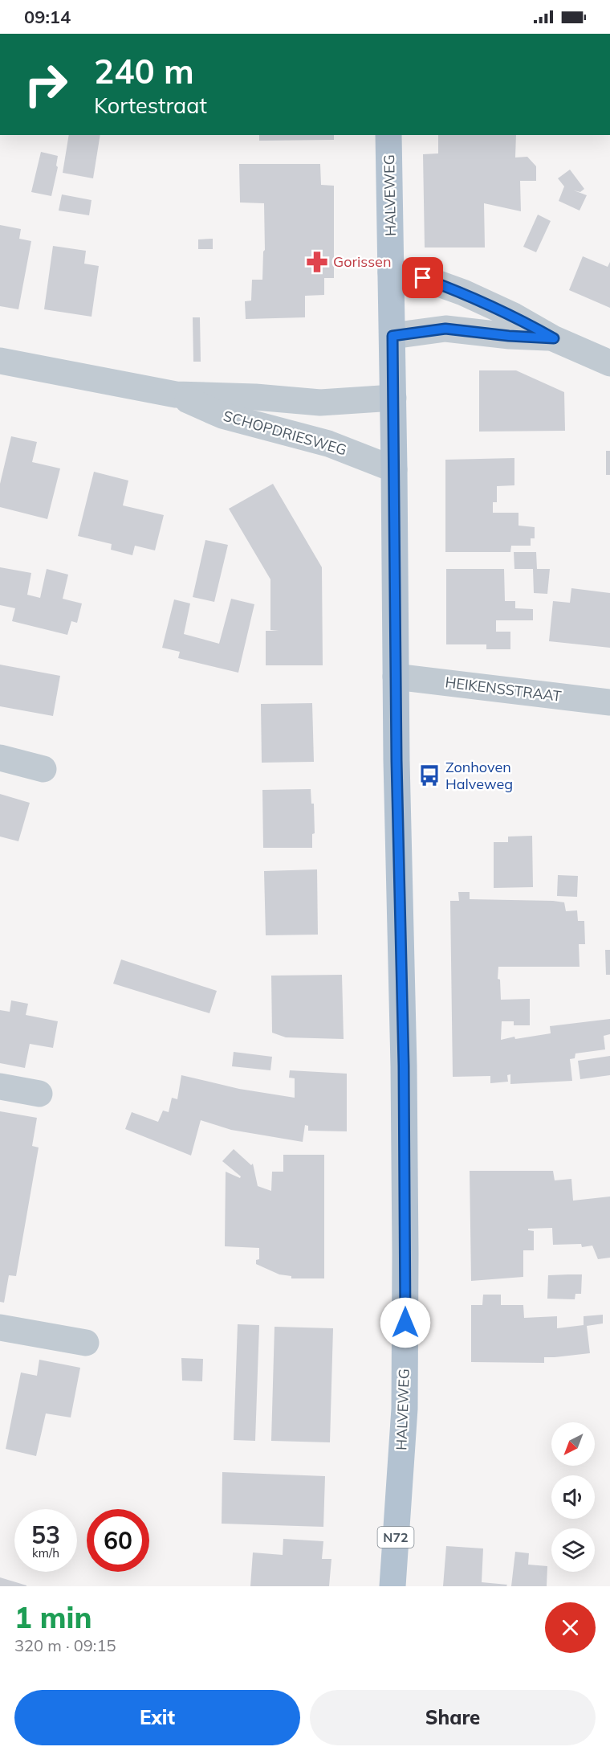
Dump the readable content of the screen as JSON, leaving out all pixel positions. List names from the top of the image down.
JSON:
{
  "streets": {
    "main road": ["HALVEWEG", "N72"],
    "street": ["SCHOPDRIESWEG", "HEIKENSSTRAAT"]
  },
  "crossings": [
    ["HALVEWEG", "SCHOPDRIESWEG"],
    ["HALVEWEG", "HEIKENSSTRAAT"]
  ],
  "places": {
    "pharmacy": ["Gorissen"],
    "bus stop": ["Zonhoven Halveweg"]
  },
  "north": "bottom left",
  "page": {
    "status": "09:14",
    "turn": ["240 m", "Kortestraat"],
    "speed": "53 km/h",
    "limit": "60",
    "heading": ["1 min", "320 m · 09:15"],
    "buttons": ["Exit", "Share"]
  }
}
